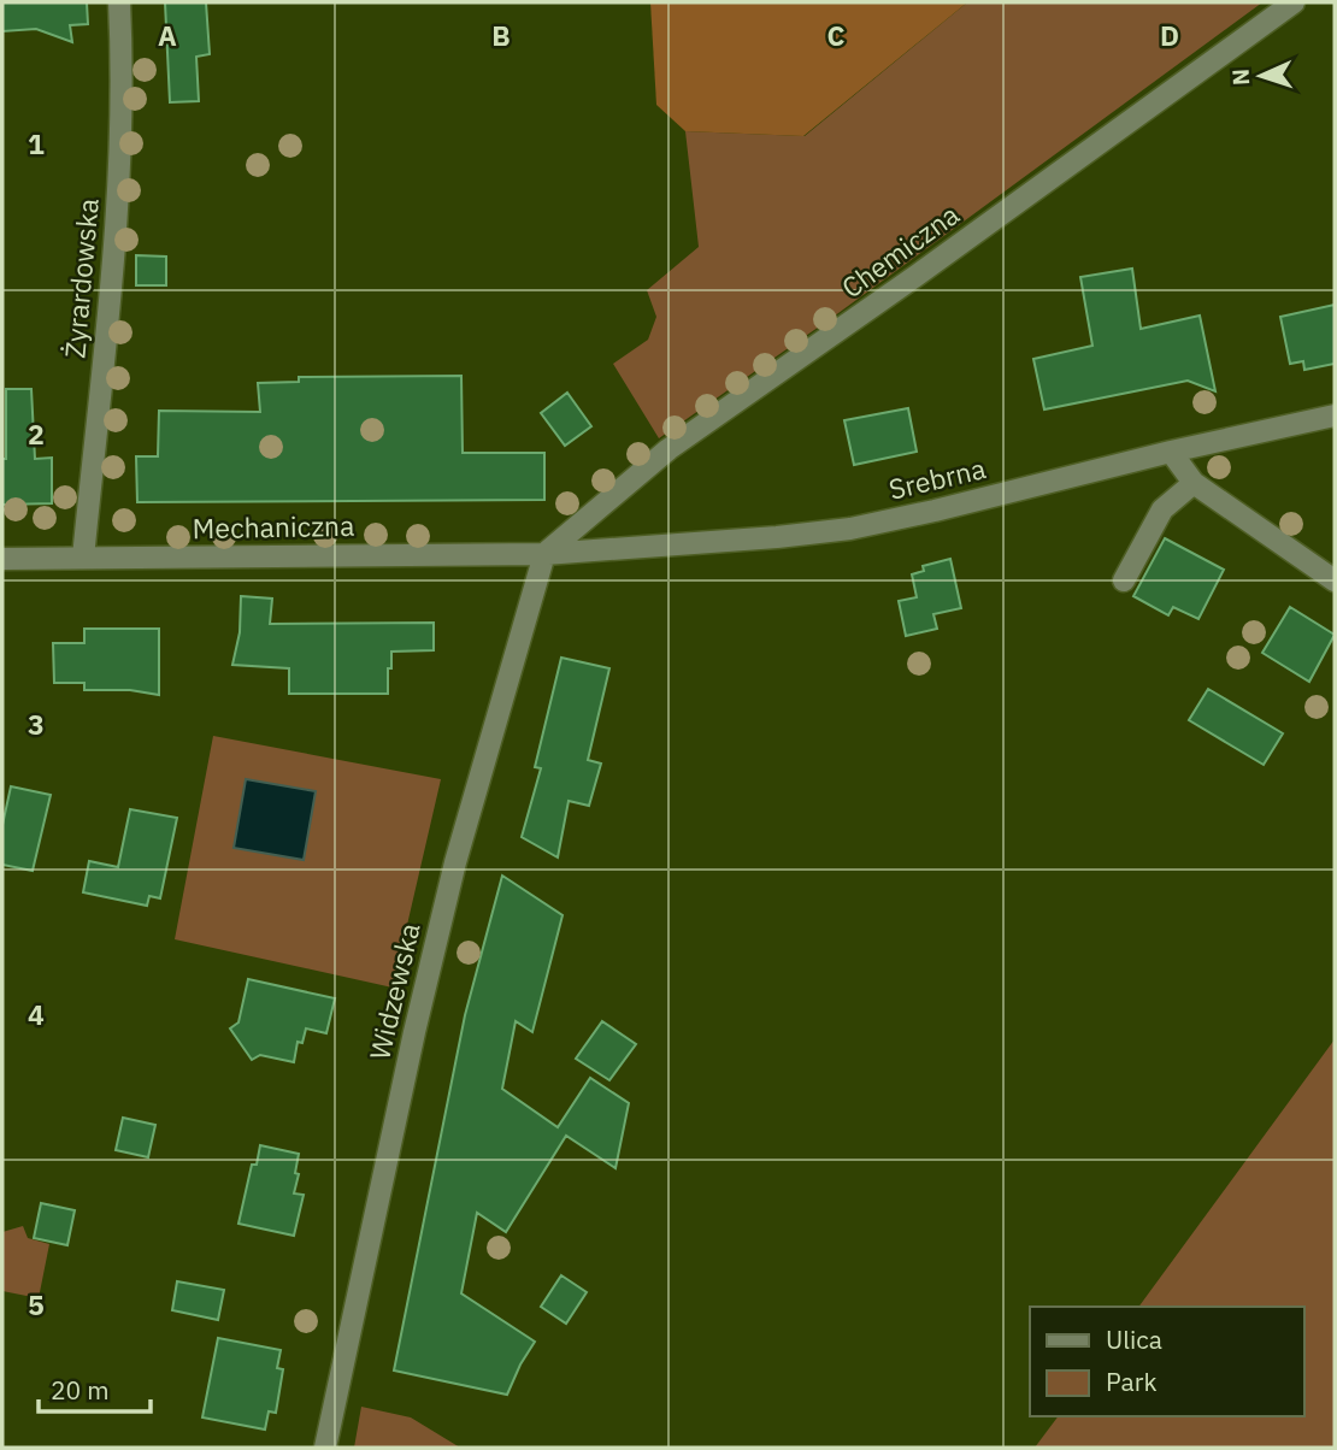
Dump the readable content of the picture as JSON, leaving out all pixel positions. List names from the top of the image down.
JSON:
{
  "streets": {
    "street": [
      "Chemiczna",
      "Żyrardowska",
      "Srebrna",
      "Mechaniczna",
      "Widzewska"
    ]
  },
  "crossings": [
    ["Chemiczna", "Srebrna"],
    ["Chemiczna", "Mechaniczna"],
    ["Chemiczna", "Widzewska"],
    ["Żyrardowska", "Mechaniczna"],
    ["Srebrna", "Mechaniczna"],
    ["Srebrna", "Widzewska"],
    ["Mechaniczna", "Widzewska"]
  ],
  "legend": ["Ulica", "Park"],
  "scale_bar": "20 m",
  "north": "left",
  "grid": {
    "columns": [
      "A",
      "B",
      "C",
      "D"
    ],
    "rows": [
      "1",
      "2",
      "3",
      "4",
      "5"
    ]
  }
}
